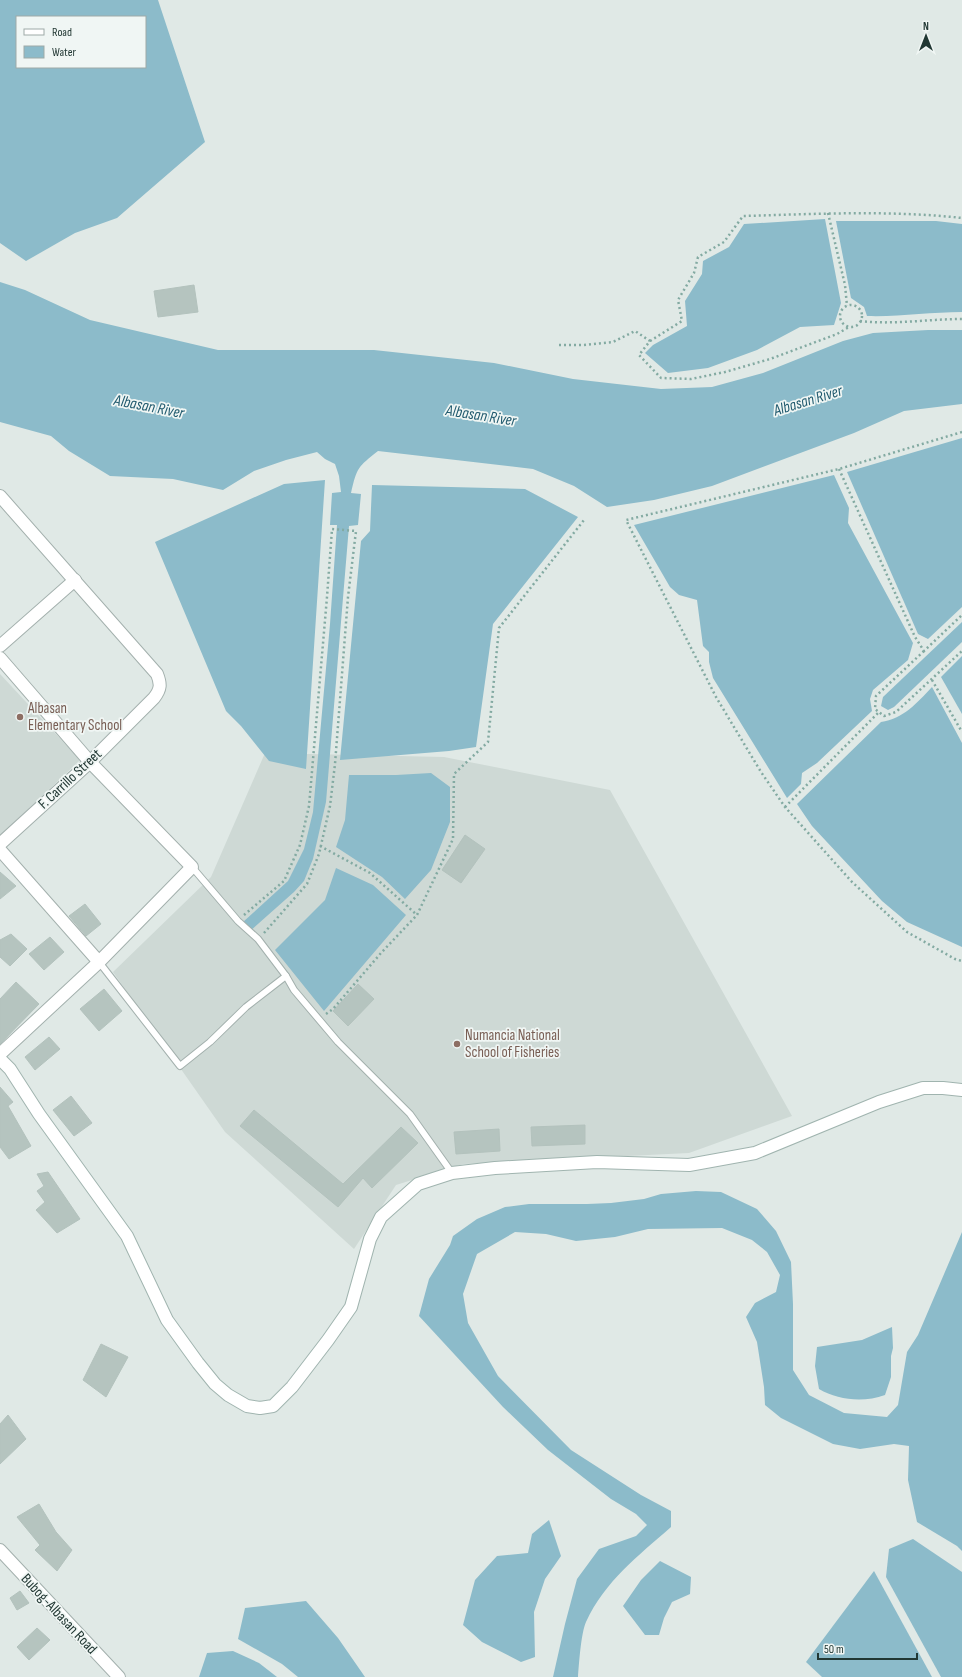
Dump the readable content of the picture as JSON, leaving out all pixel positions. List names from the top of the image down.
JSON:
{
  "streets": {
    "street": ["F. Carrillo Street", "Bubog-Albasan Road"]
  },
  "water": ["Albasan River"],
  "places": ["Albasan Elementary School", "Numancia National School of Fisheries"],
  "legend": ["Road", "Water"],
  "scale_bar": "50 m",
  "north": "top"
}
